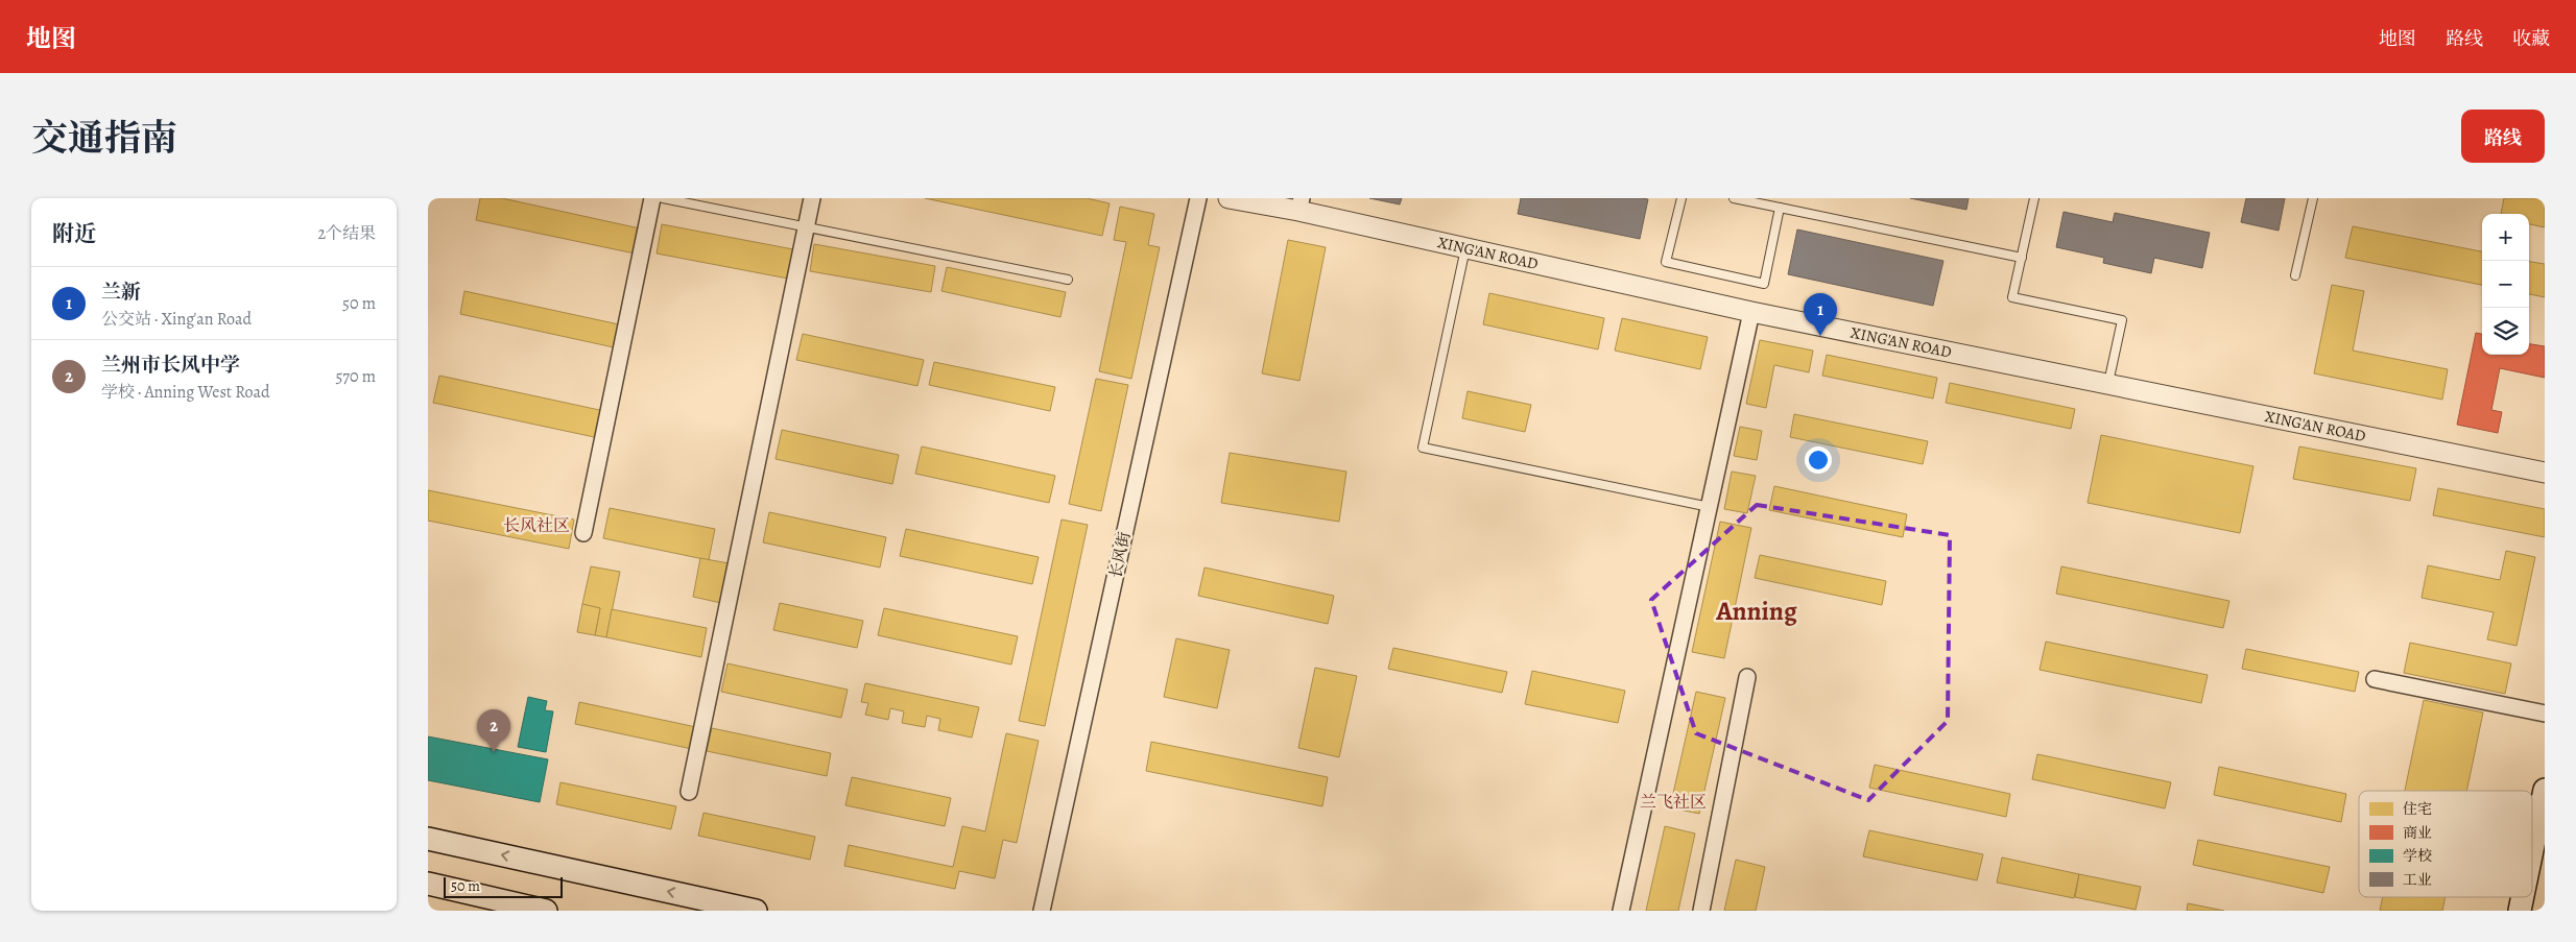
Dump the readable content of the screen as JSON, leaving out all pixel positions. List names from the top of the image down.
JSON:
{
  "streets": {
    "street": ["XING'AN ROAD", "长风街"]
  },
  "districts": ["长风社区", "Anning", "兰飞社区"],
  "legend": [
    "住宅",
    "商业",
    "学校",
    "工业"
  ],
  "scale_bar": "50 m",
  "page": {
    "header": "地图",
    "nav": ["地图", "路线", "收藏"],
    "title": "交通指南",
    "buttons": "路线",
    "heading": ["附近", "2个结果"],
    "map_buttons": ["+", "−"],
    "list": [
      {
        "mark": "1",
        "name": "兰新",
        "note": "公交站 · Xing'an Road",
        "value": "50 m"
      },
      {
        "mark": "2",
        "name": "兰州市长风中学",
        "note": "学校 · Anning West Road",
        "value": "570 m"
      }
    ],
    "pins": ["1", "2"],
    "scale": "50 m"
  }
}
